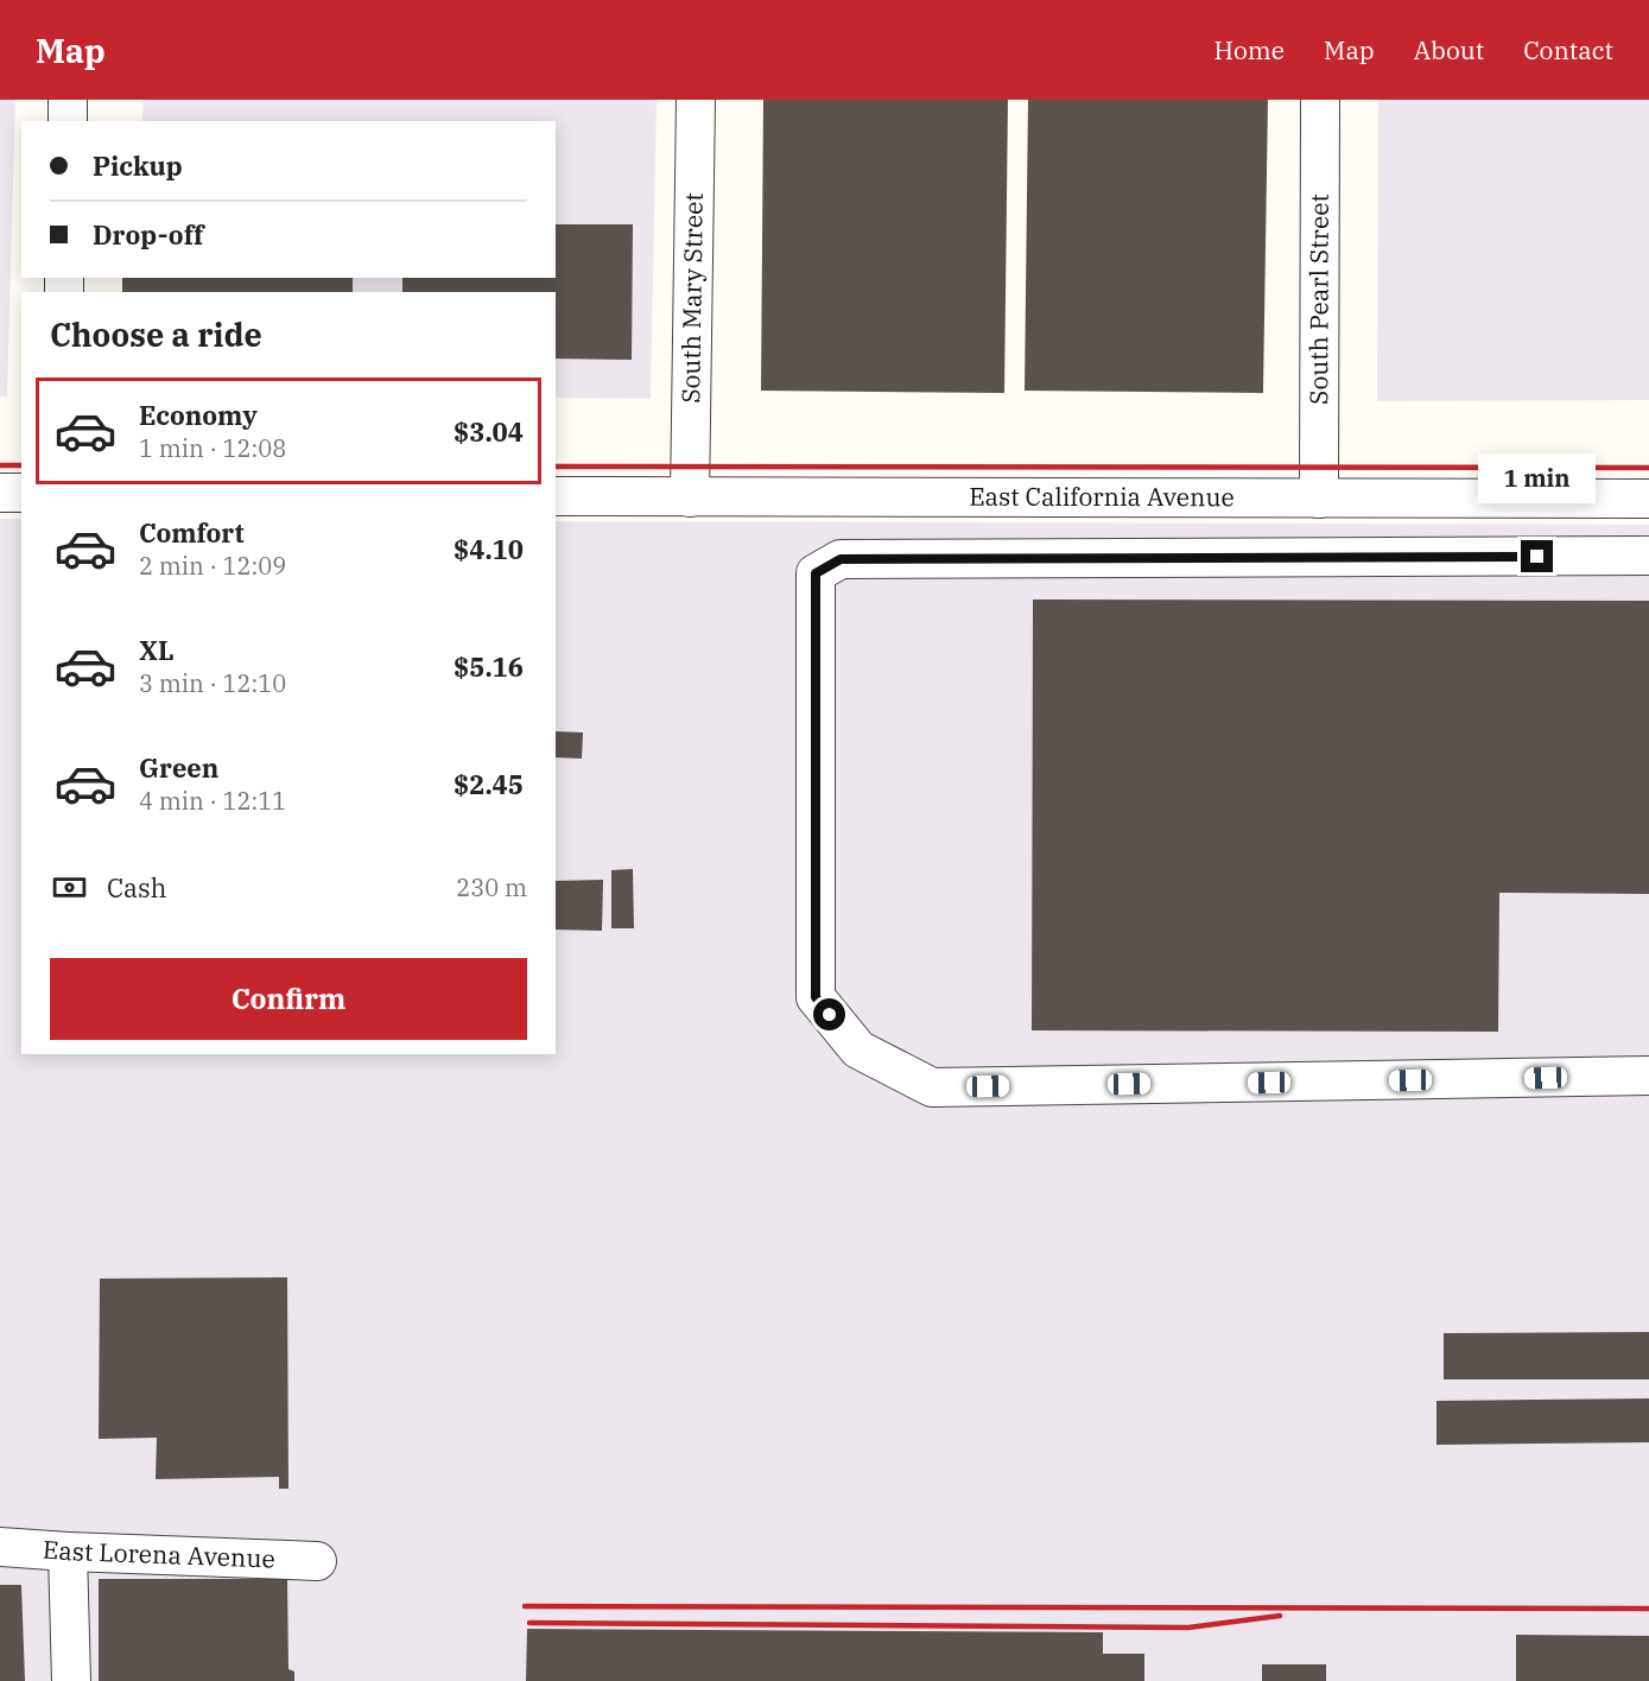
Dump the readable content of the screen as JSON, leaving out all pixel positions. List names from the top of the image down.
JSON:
{
  "streets": {
    "street": [
      "South Mary Street",
      "South Pearl Street",
      "East California Avenue",
      "East Lorena Avenue"
    ]
  },
  "crossings": [
    ["South Mary Street", "East California Avenue"],
    ["South Pearl Street", "East California Avenue"]
  ],
  "page": {
    "header": "Map",
    "nav": [
      "Home",
      "Map",
      "About",
      "Contact"
    ],
    "banner": ["Pickup", "Drop-off"],
    "heading": "Choose a ride",
    "list": [
      {
        "name": "Economy",
        "note": "1 min · 12:08",
        "value": "$3.04"
      },
      {
        "name": "Comfort",
        "note": "2 min · 12:09",
        "value": "$4.10"
      },
      {
        "name": "XL",
        "note": "3 min · 12:10",
        "value": "$5.16"
      },
      {
        "name": "Green",
        "note": "4 min · 12:11",
        "value": "$2.45"
      }
    ],
    "bubble": "1 min",
    "pay": ["Cash", "230 m"],
    "buttons": "Confirm"
  }
}
